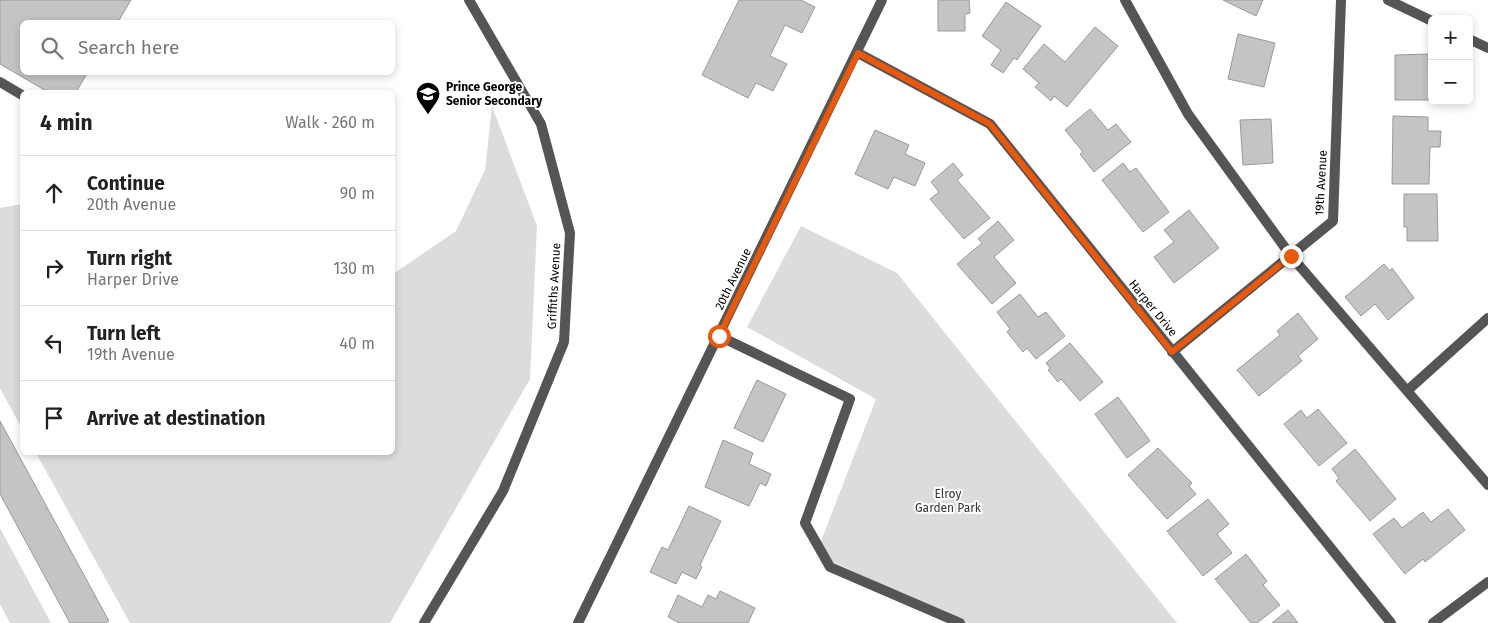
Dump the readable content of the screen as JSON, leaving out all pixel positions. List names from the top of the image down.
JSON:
{
  "streets": {
    "street": [
      "19th Avenue",
      "20th Avenue",
      "Griffiths Avenue",
      "Harper Drive"
    ]
  },
  "crossings": [
    ["19th Avenue", "Harper Drive"],
    ["20th Avenue", "Harper Drive"]
  ],
  "parks": ["Elroy Garden Park"],
  "places": {
    "school or university": ["Prince George Senior Secondary"]
  },
  "page": {
    "map_buttons": ["+", "−"],
    "search": "Search here",
    "heading": ["4 min", "Walk · 260 m"],
    "list": [
      ["Continue", "20th Avenue", "90 m"],
      ["Turn right", "Harper Drive", "130 m"],
      ["Turn left", "19th Avenue", "40 m"],
      "Arrive at destination"
    ]
  }
}
